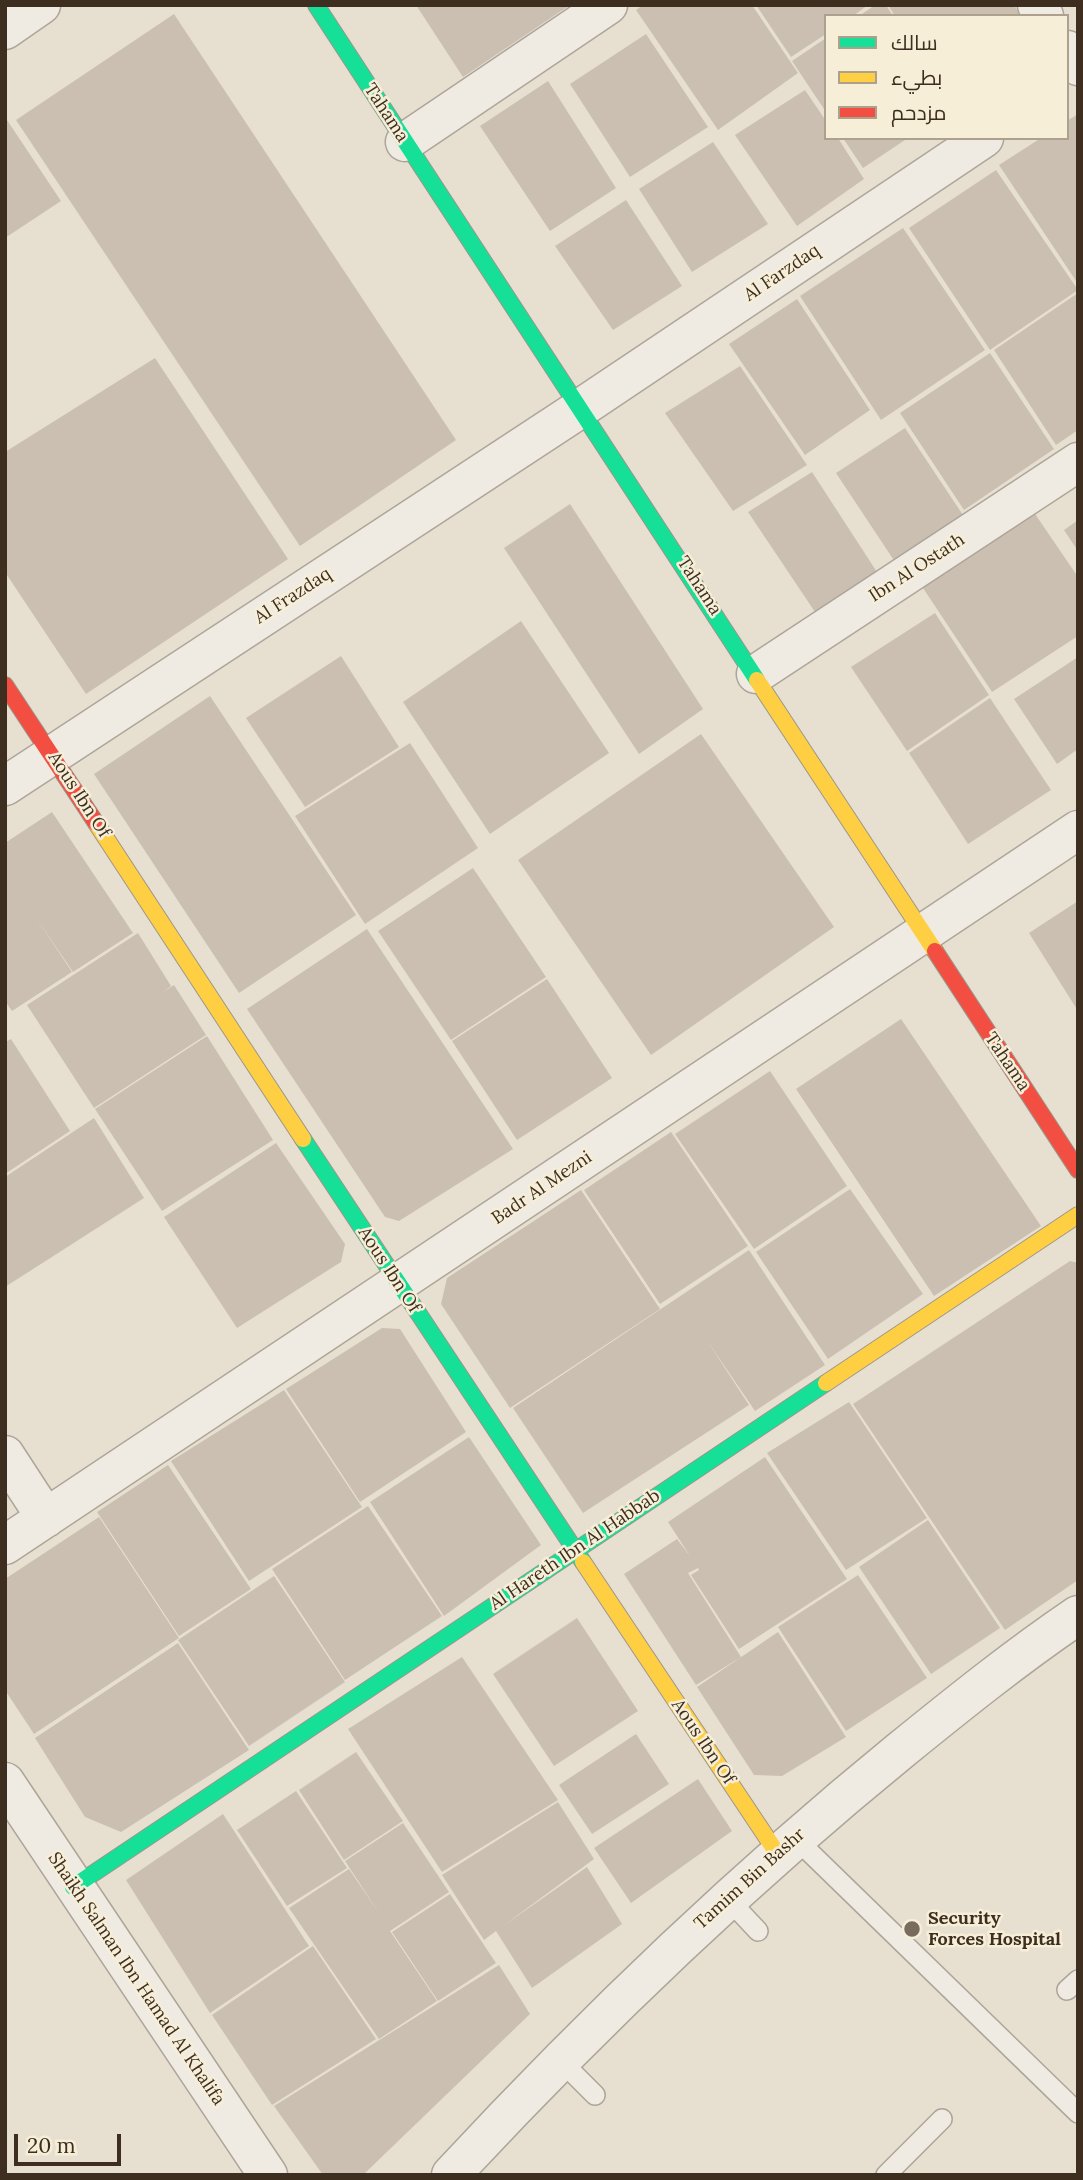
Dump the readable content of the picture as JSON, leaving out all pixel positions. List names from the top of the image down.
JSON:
{
  "streets": {
    "street": [
      "Tahama",
      "Al Farzdaq",
      "Ibn Al Ostath",
      "Al Frazdaq",
      "Aous Ibn Of",
      "Badr Al Mezni",
      "Al Hareth Ibn Al Habbab",
      "Tamim Bin Bashr",
      "Shaikh Salman Ibn Hamad Al Khalifa"
    ]
  },
  "crossings": [
    ["Tahama", "Al Farzdaq"],
    ["Tahama", "Ibn Al Ostath"],
    ["Tahama", "Al Frazdaq"],
    ["Tahama", "Badr Al Mezni"],
    ["Al Farzdaq", "Al Frazdaq"],
    ["Al Frazdaq", "Aous Ibn Of"],
    ["Aous Ibn Of", "Badr Al Mezni"],
    ["Aous Ibn Of", "Al Hareth Ibn Al Habbab"],
    ["Aous Ibn Of", "Tamim Bin Bashr"],
    ["Al Hareth Ibn Al Habbab", "Shaikh Salman Ibn Hamad Al Khalifa"]
  ],
  "places": ["Security Forces Hospital"],
  "legend": ["سالك", "بطيء", "مزدحم"],
  "scale_bar": "20 m"
}
